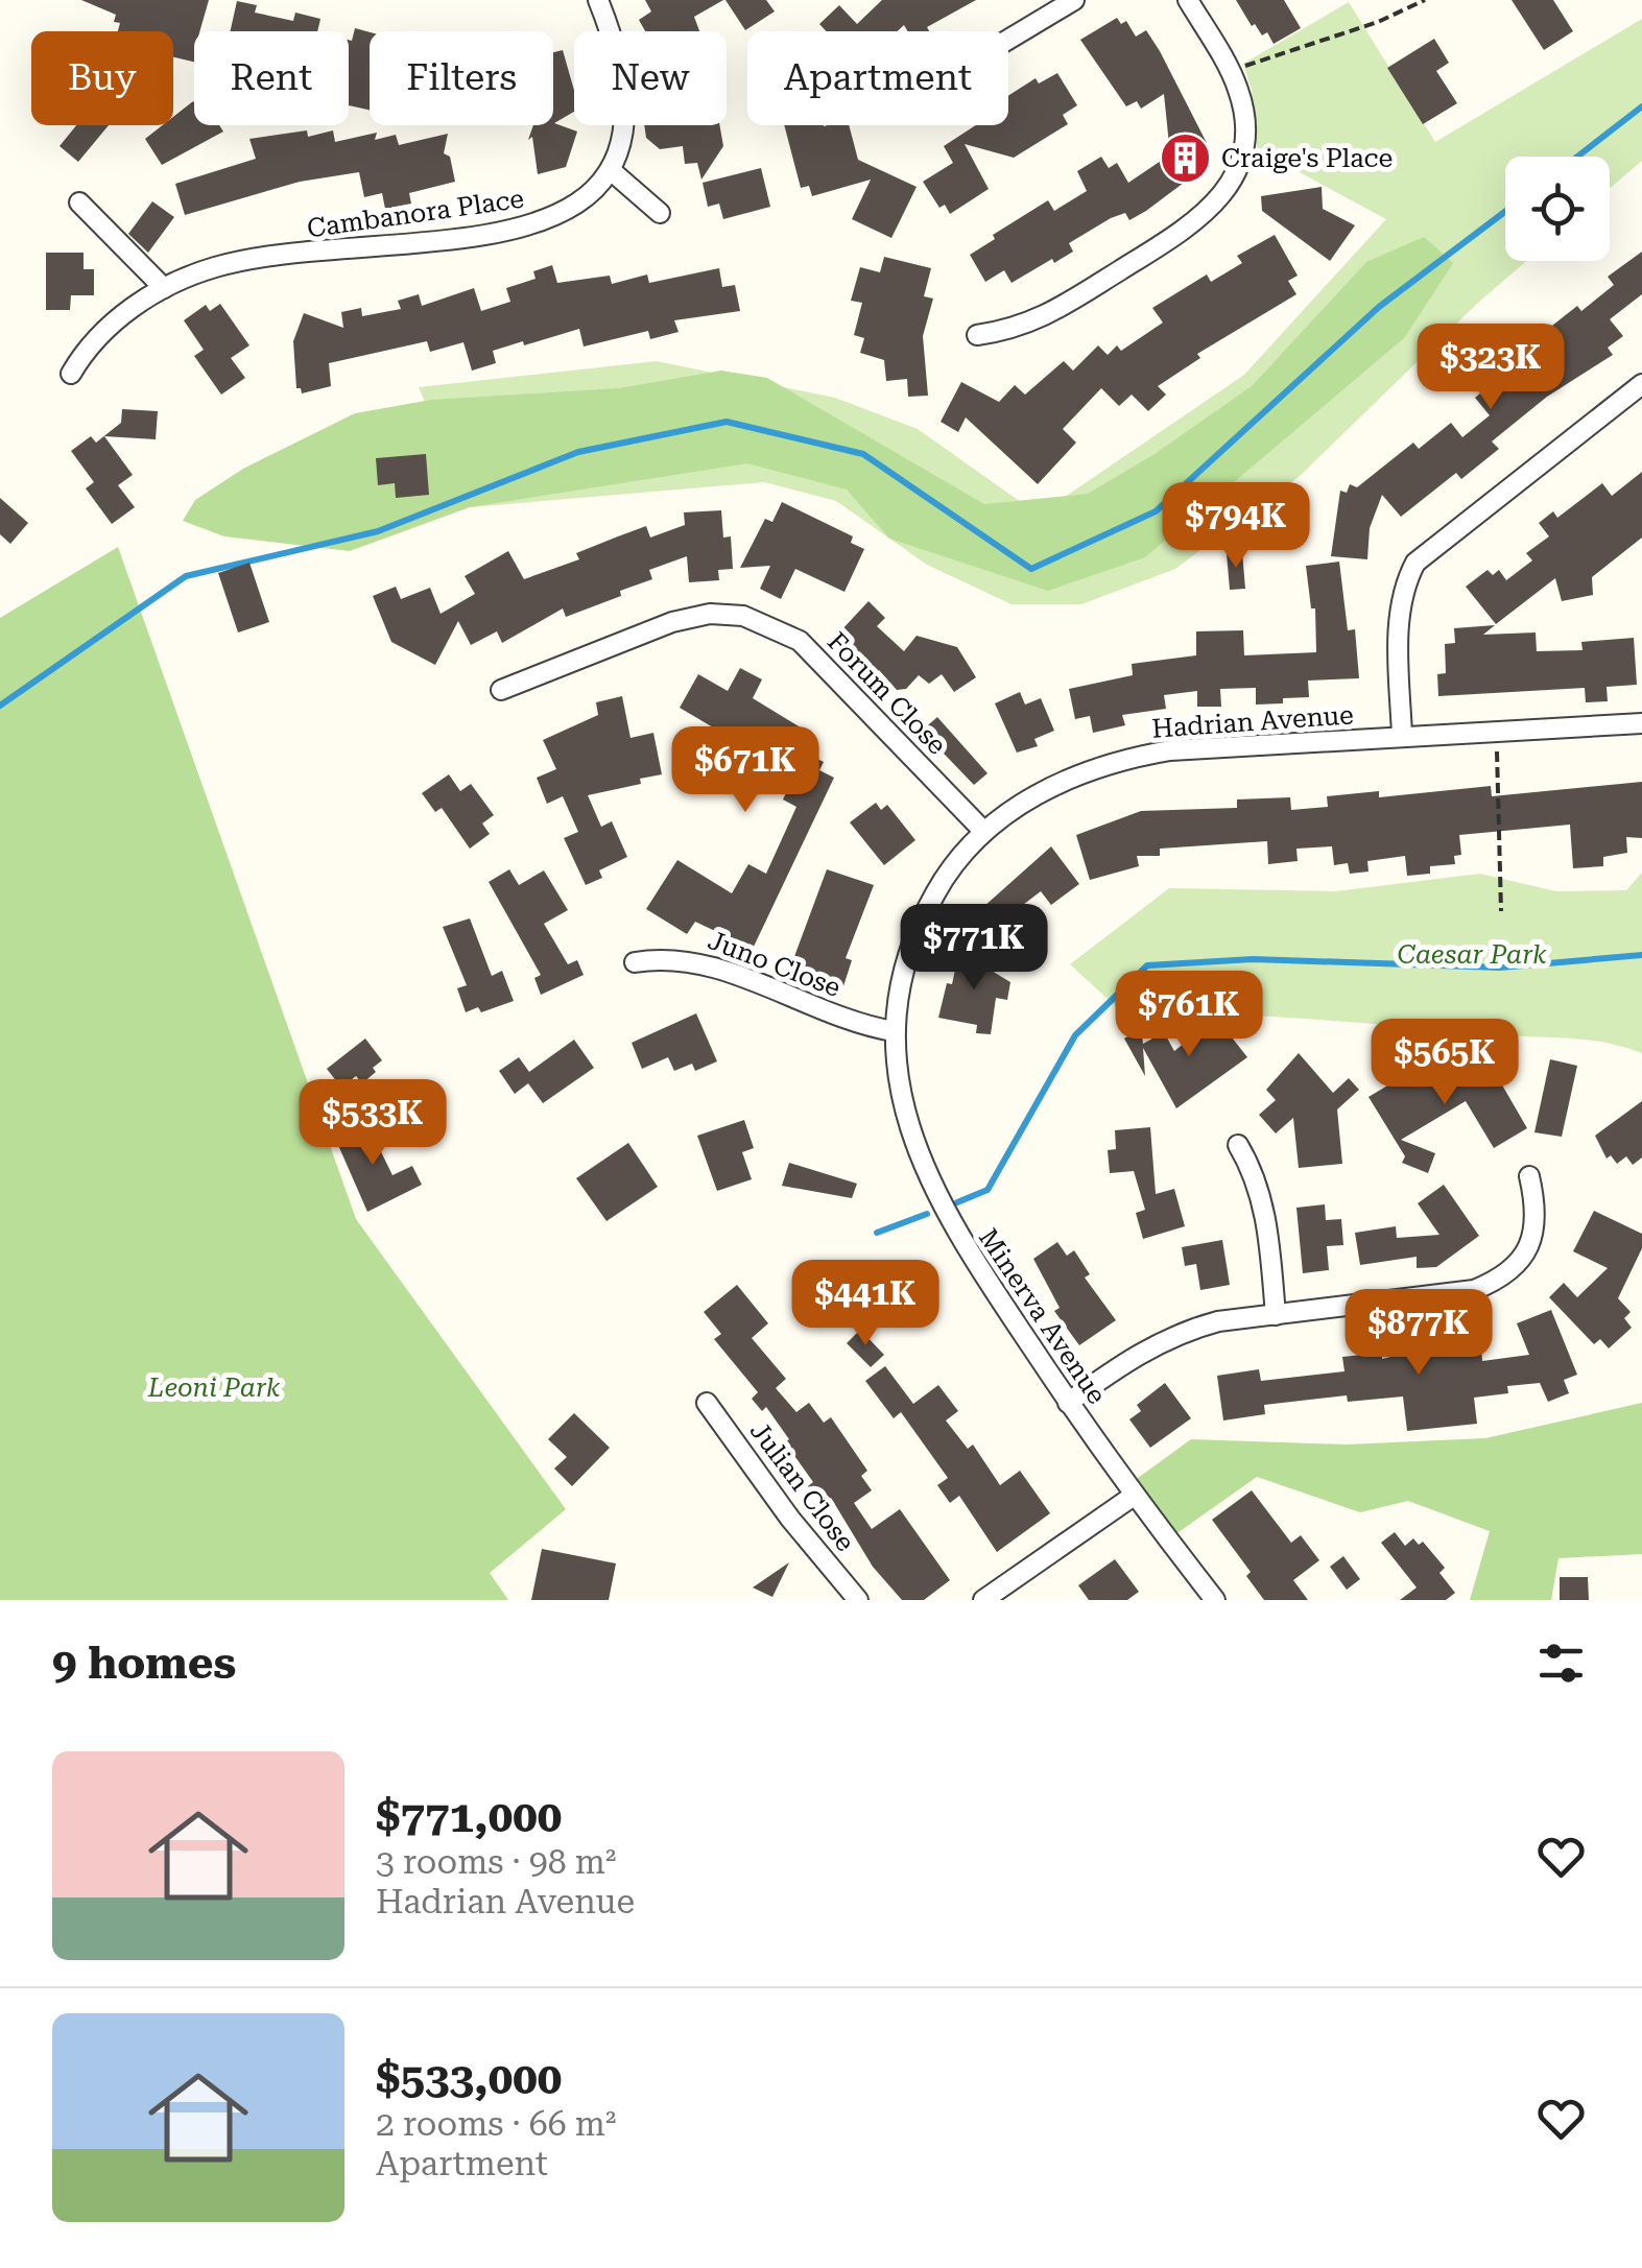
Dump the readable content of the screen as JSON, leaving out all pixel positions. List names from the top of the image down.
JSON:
{
  "streets": {
    "street": [
      "Cambanora Place",
      "Forum Close",
      "Hadrian Avenue",
      "Juno Close",
      "Minerva Avenue",
      "Julian Close"
    ]
  },
  "crossings": [
    ["Forum Close", "Hadrian Avenue"],
    ["Hadrian Avenue", "Juno Close"],
    ["Hadrian Avenue", "Minerva Avenue"],
    ["Juno Close", "Minerva Avenue"]
  ],
  "parks": ["Caesar Park", "Leoni Park"],
  "places": {
    "building": ["Craige's Place"]
  },
  "page": {
    "chip": [
      "Buy",
      "Rent",
      "Filters",
      "New",
      "Apartment"
    ],
    "price": [
      "$323K",
      "$794K",
      "$671K",
      "$771K",
      "$761K",
      "$565K",
      "$533K",
      "$441K",
      "$877K"
    ],
    "heading": "9 homes",
    "list": [
      {
        "name": "$771,000",
        "note": "3 rooms · 98 m² · Hadrian Avenue"
      },
      {
        "name": "$533,000",
        "note": "2 rooms · 66 m² · Apartment"
      }
    ]
  }
}
